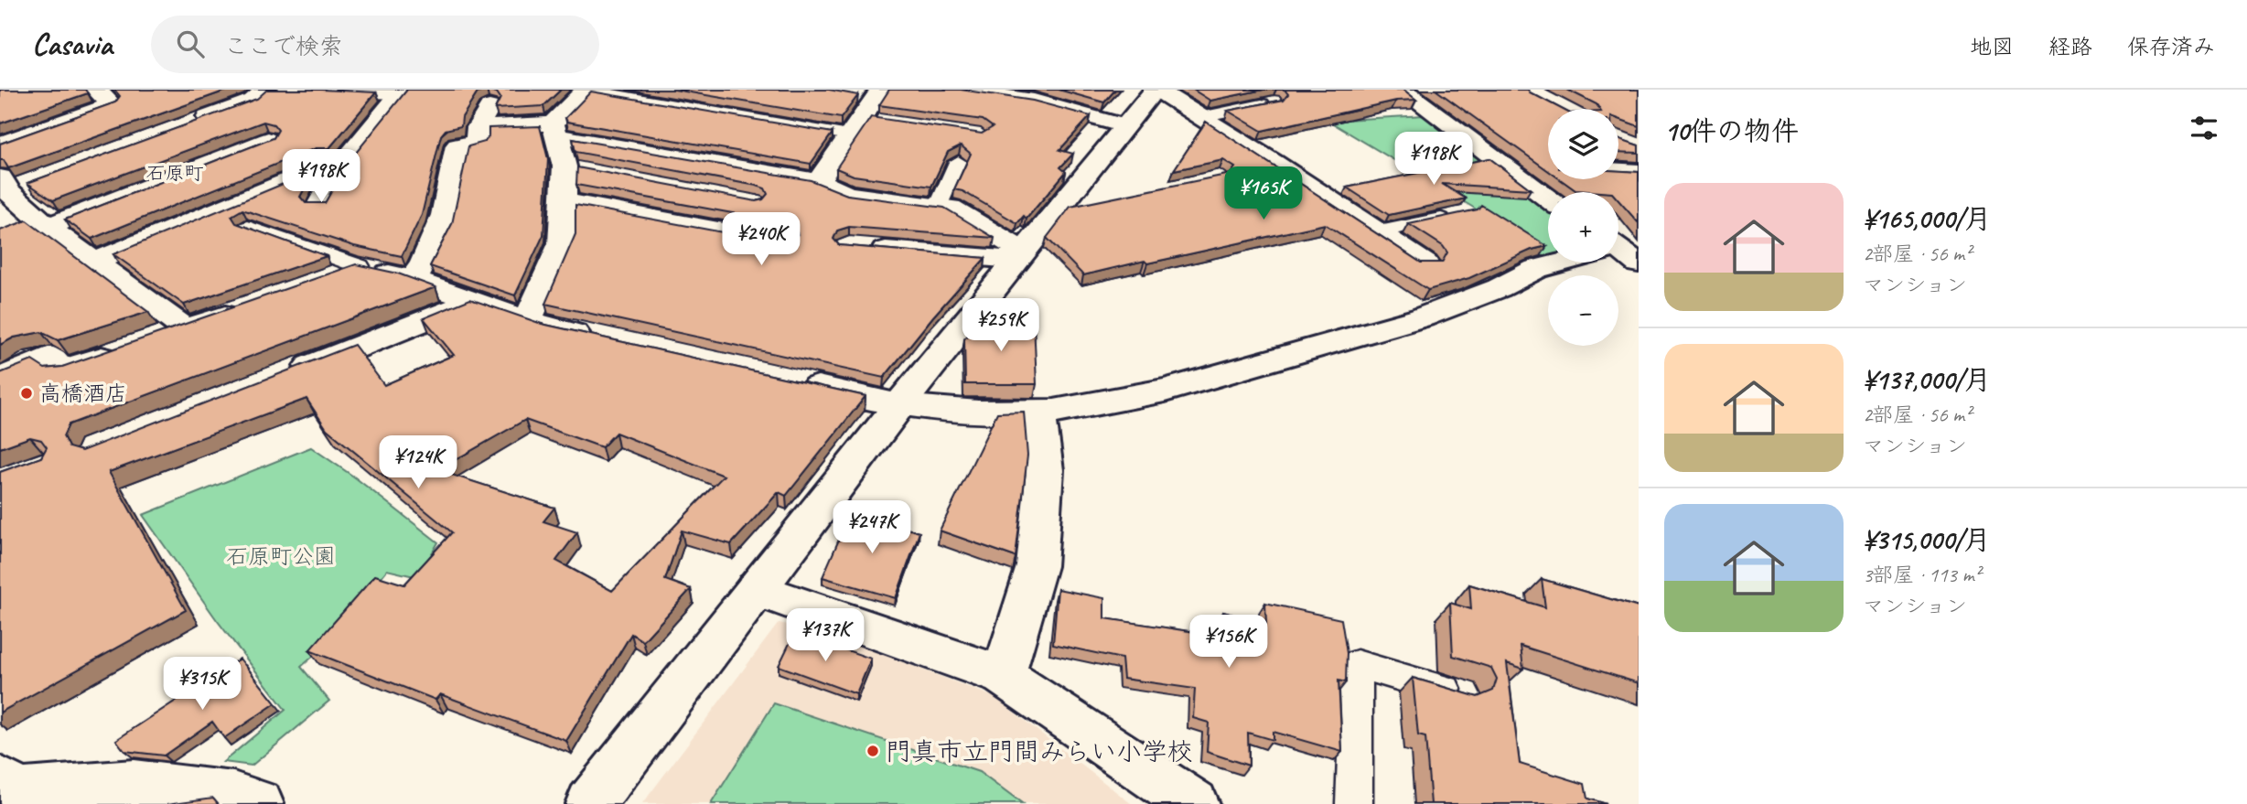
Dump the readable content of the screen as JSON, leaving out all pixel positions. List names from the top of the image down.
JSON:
{
  "districts": ["石原町"],
  "parks": ["石原町公園"],
  "places": ["高橋酒店", "門真市立門間みらい小学校"],
  "page": {
    "header": "Casavia",
    "search": "ここで検索",
    "nav": ["地図", "経路", "保存済み"],
    "heading": "10件の物件",
    "map_buttons": ["+", "−"],
    "price": [
      "¥198K",
      "¥198K",
      "¥165K",
      "¥240K",
      "¥259K",
      "¥124K",
      "¥247K",
      "¥137K",
      "¥156K",
      "¥315K"
    ],
    "list": [
      {
        "name": "¥165,000/月",
        "note": "2部屋 · 56 m² · マンション"
      },
      {
        "name": "¥137,000/月",
        "note": "2部屋 · 56 m² · マンション"
      },
      {
        "name": "¥315,000/月",
        "note": "3部屋 · 113 m² · マンション"
      }
    ]
  }
}
